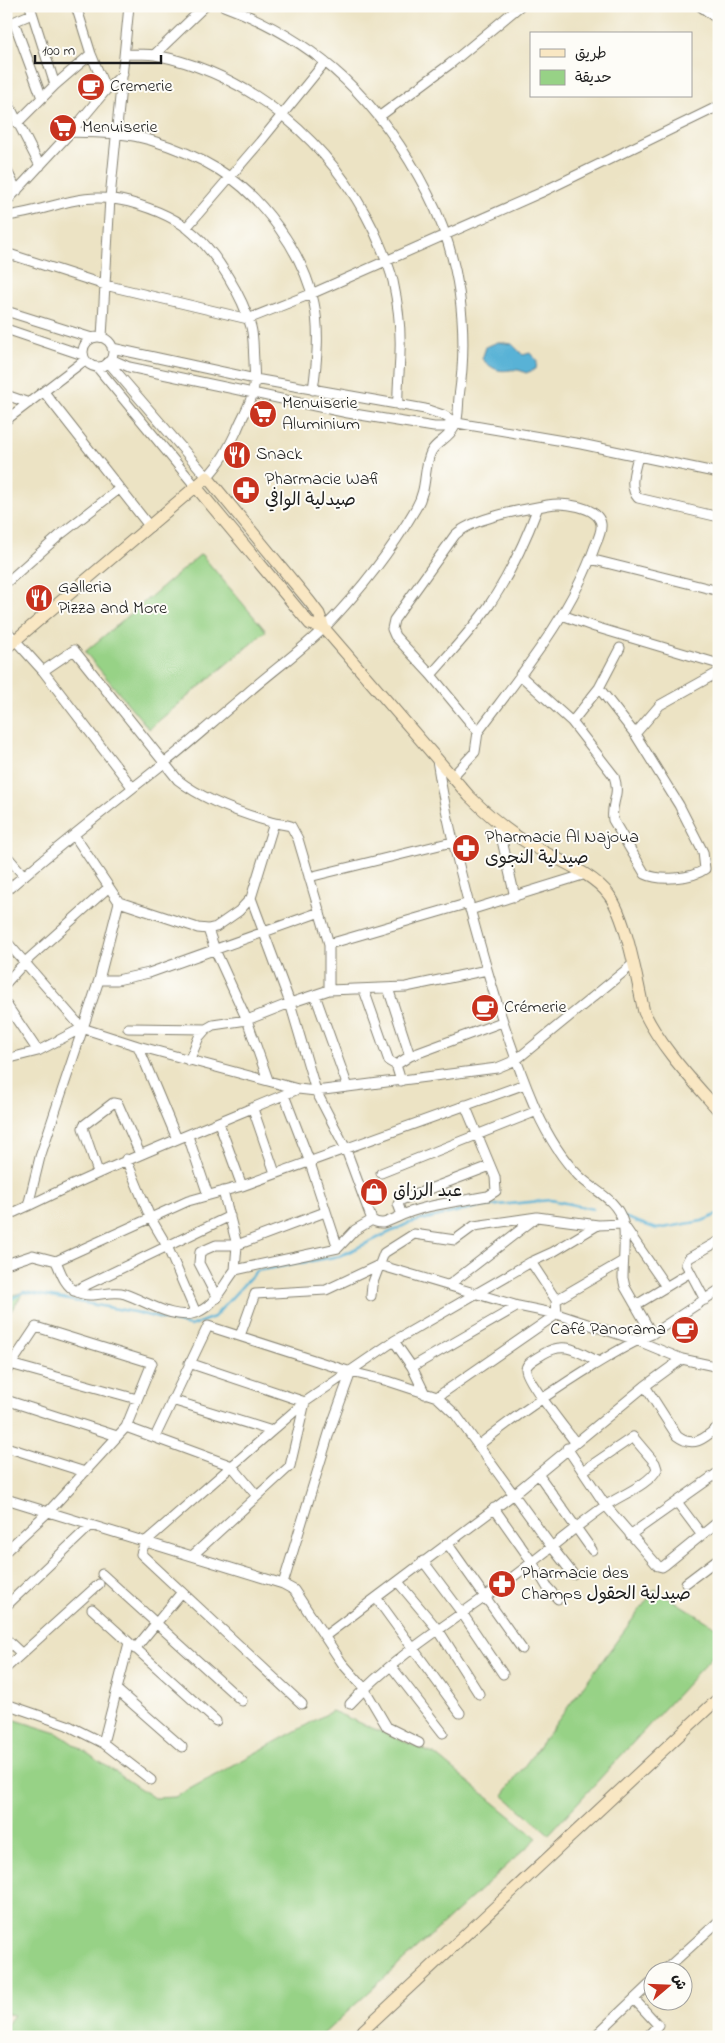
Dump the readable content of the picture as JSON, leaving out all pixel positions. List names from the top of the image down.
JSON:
{
  "places": {
    "cafe": ["Cremerie", "Crémerie", "Café Panorama"],
    "supermarket": ["Menuiserie", "Menuiserie Aluminium"],
    "restaurant": ["Snack", "Galleria Pizza and More"],
    "pharmacy": ["Pharmacie Wafi صيدلية الوافي", "Pharmacie Al Najoua صيدلية النجوى", "Pharmacie des Champs صيدلية الحقول"],
    "shop": ["عبد الرزاق"]
  },
  "legend": ["طريق", "حديقة"],
  "scale_bar": "100 m",
  "north": "right"
}
